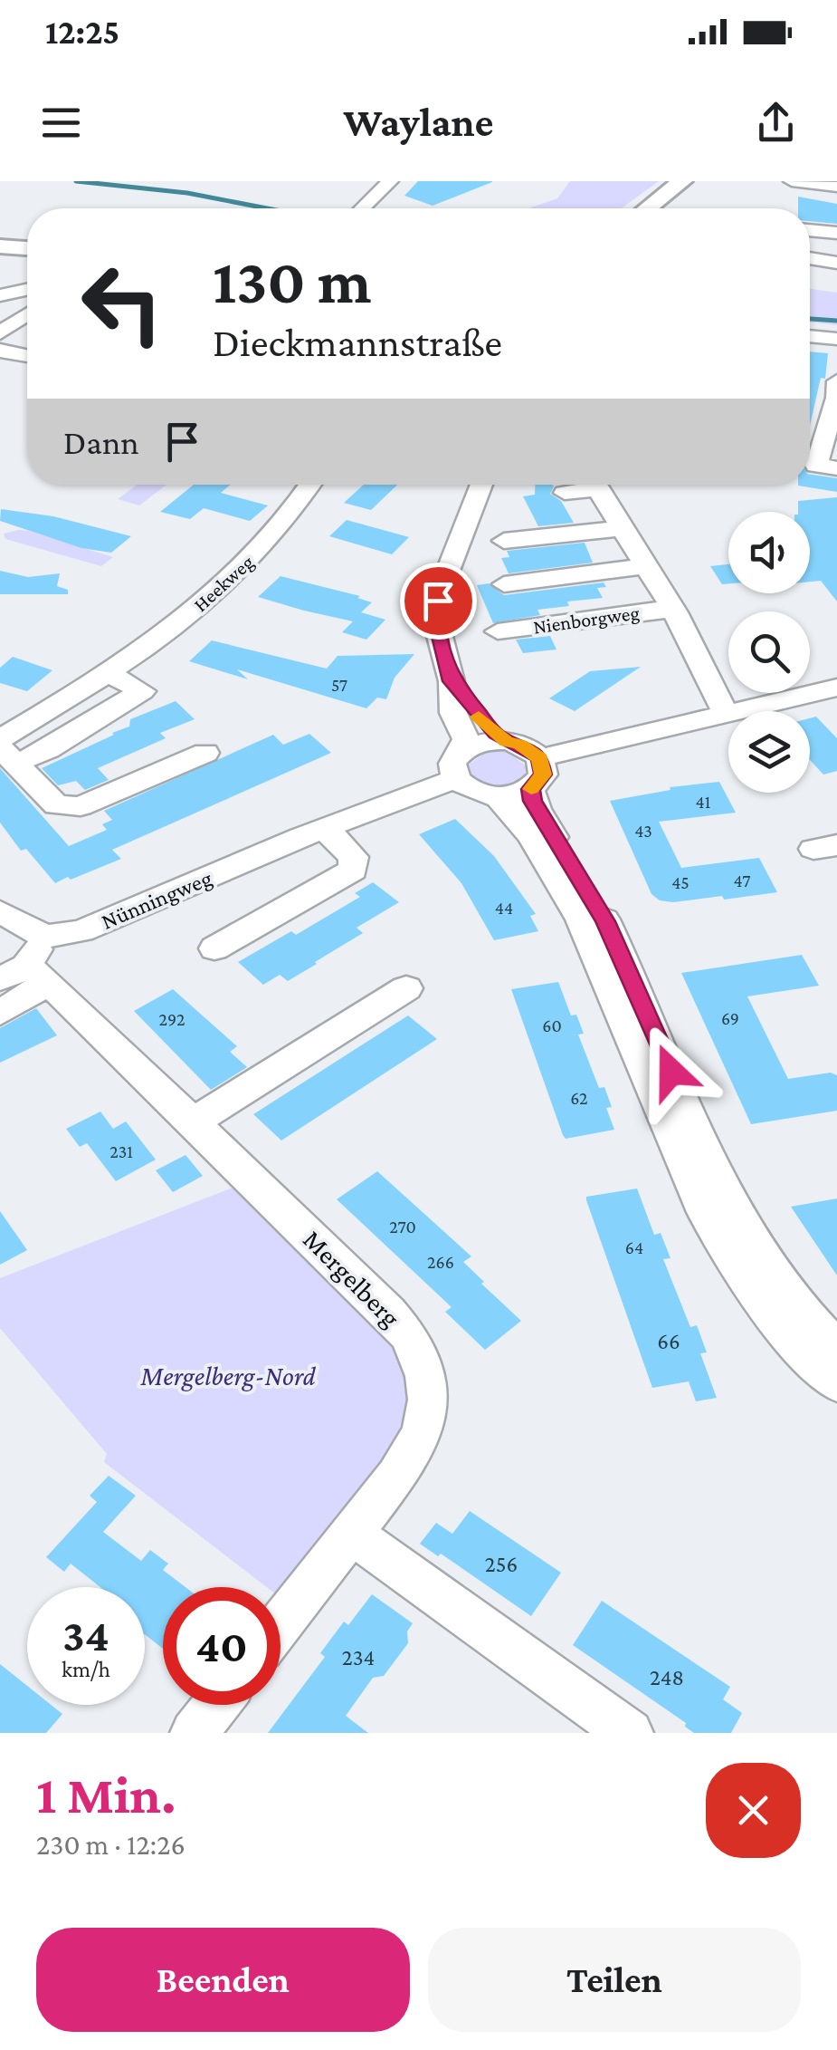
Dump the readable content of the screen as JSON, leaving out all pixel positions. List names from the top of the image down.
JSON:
{
  "streets": {
    "street": [
      "Heekweg",
      "Nienborgweg",
      "Nünningweg",
      "Mergelberg"
    ]
  },
  "parks": ["Mergelberg-Nord"],
  "house_numbers": [
    "57",
    "41",
    "43",
    "47",
    "45",
    "44",
    "69",
    "292",
    "60",
    "62",
    "231",
    "270",
    "64",
    "266",
    "66",
    "256",
    "234",
    "248"
  ],
  "page": {
    "status": "12:25",
    "header": "Waylane",
    "turn": ["130 m", "Dieckmannstraße"],
    "then": "Dann",
    "speed": "34 km/h",
    "limit": "40",
    "heading": ["1 Min.", "230 m · 12:26"],
    "buttons": ["Beenden", "Teilen"]
  }
}
